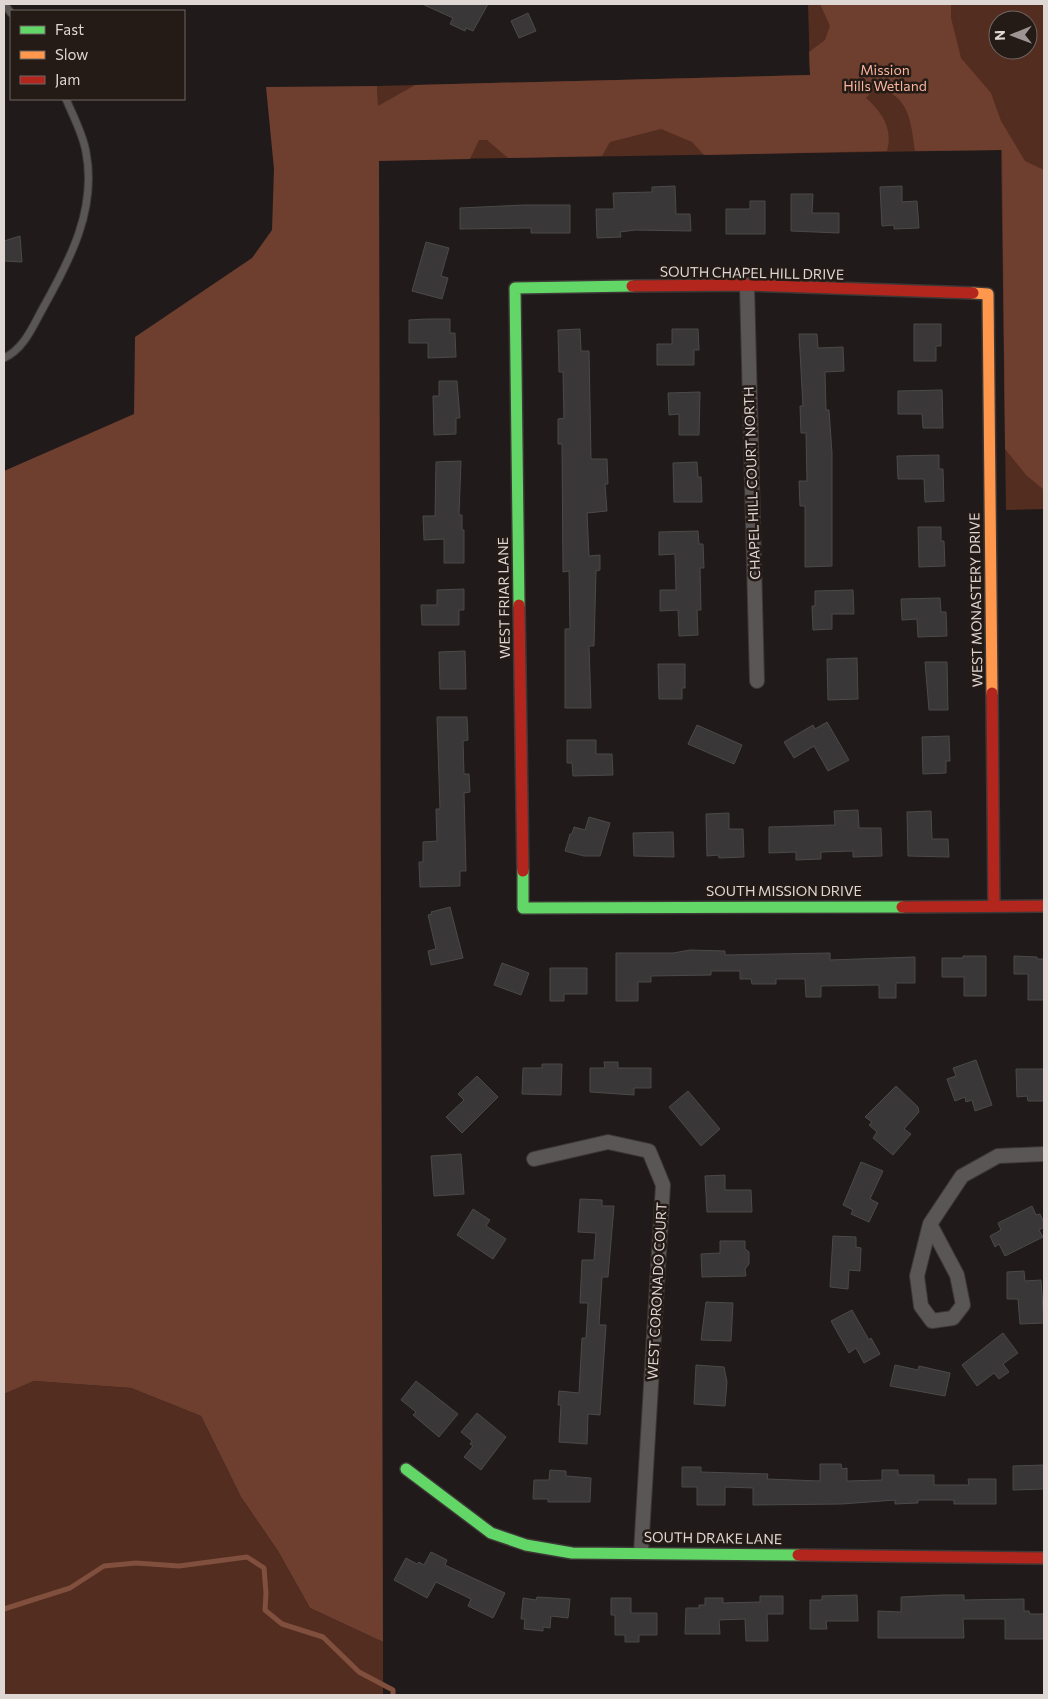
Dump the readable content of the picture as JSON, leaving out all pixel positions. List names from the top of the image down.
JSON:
{
  "streets": {
    "street": [
      "SOUTH CHAPEL HILL DRIVE",
      "CHAPEL HILL COURT NORTH",
      "WEST FRIAR LANE",
      "WEST MONASTERY DRIVE",
      "SOUTH MISSION DRIVE",
      "WEST CORONADO COURT",
      "SOUTH DRAKE LANE"
    ]
  },
  "crossings": [
    ["SOUTH CHAPEL HILL DRIVE", "CHAPEL HILL COURT NORTH"],
    ["SOUTH CHAPEL HILL DRIVE", "WEST FRIAR LANE"],
    ["SOUTH CHAPEL HILL DRIVE", "WEST MONASTERY DRIVE"],
    ["WEST FRIAR LANE", "SOUTH MISSION DRIVE"],
    ["WEST MONASTERY DRIVE", "SOUTH MISSION DRIVE"],
    ["WEST CORONADO COURT", "SOUTH DRAKE LANE"]
  ],
  "parks": ["Mission Hills Wetland"],
  "legend": ["Fast", "Slow", "Jam"],
  "north": "left"
}
